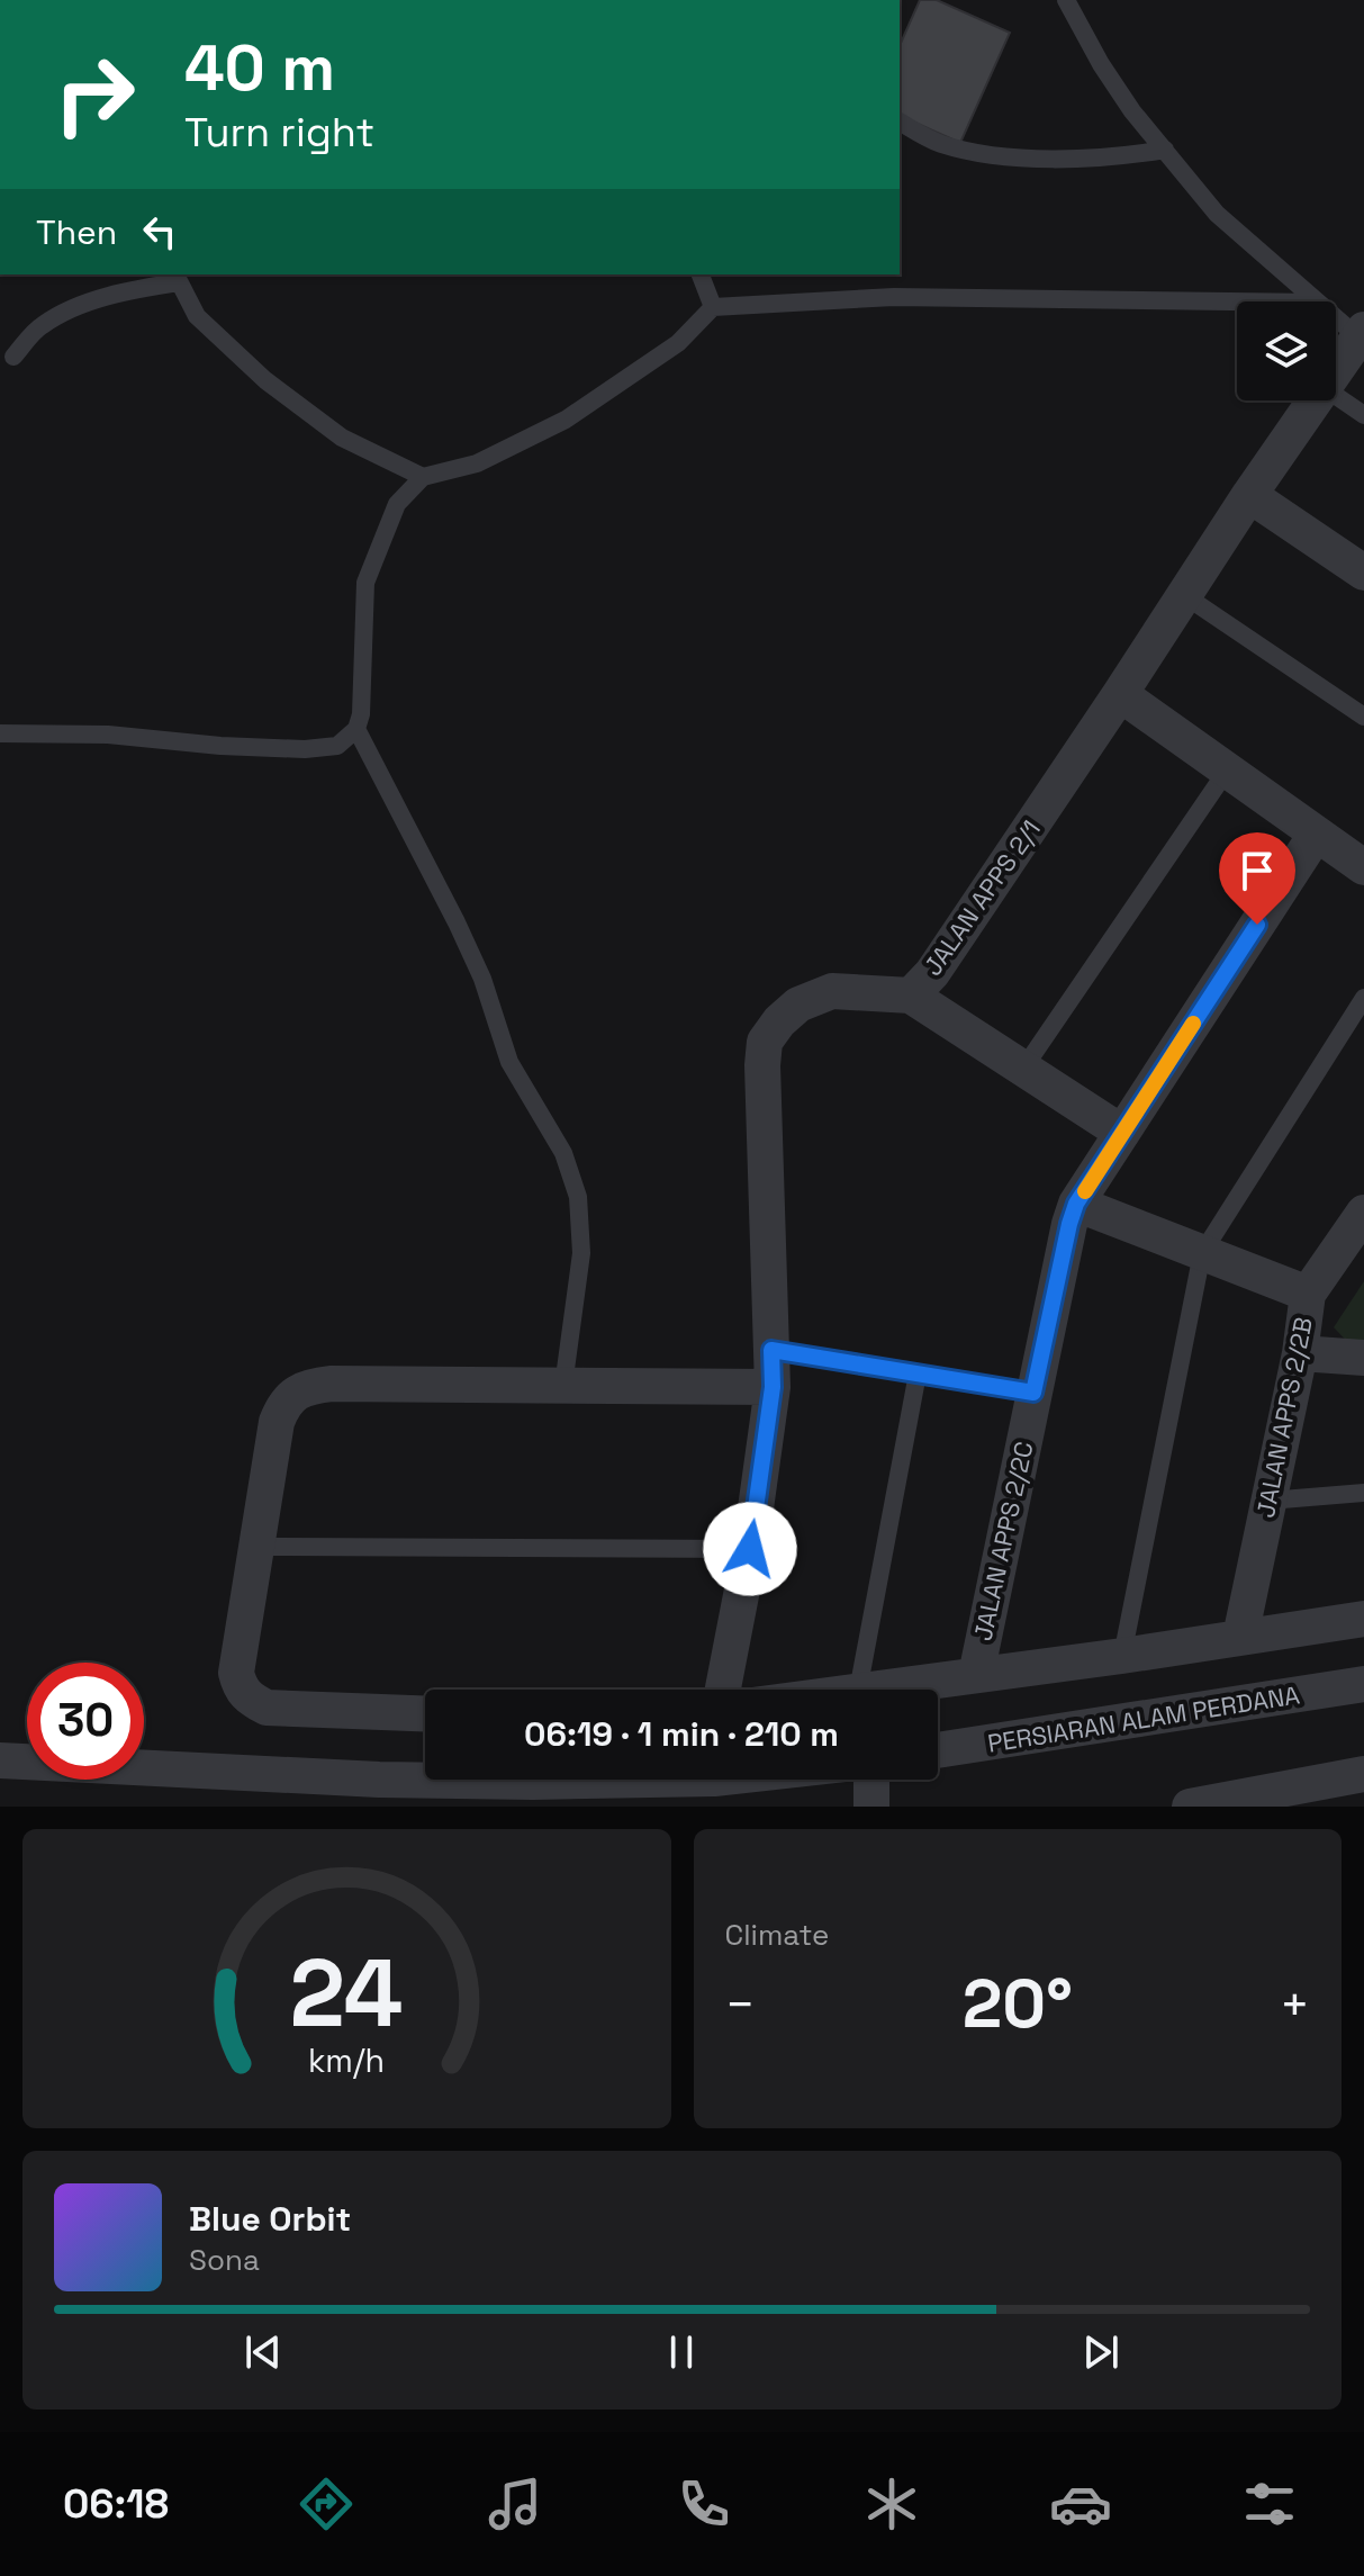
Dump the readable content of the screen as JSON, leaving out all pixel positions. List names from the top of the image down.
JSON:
{
  "streets": {
    "street": [
      "JALAN APPS 2/1",
      "JALAN APPS 2/2B",
      "JALAN APPS 2/2C",
      "PERSIARAN ALAM PERDANA"
    ]
  },
  "page": {
    "turn": ["40 m", "Turn right"],
    "then": "Then",
    "limit": "30",
    "trip": "06:19 · 1 min · 210 m",
    "tile": "Climate",
    "heat": ["−", "20°", "+"],
    "song": ["Blue Orbit", "Sona"],
    "tabs": "06:18",
    "gauge": ["24", "km/h"]
  }
}
